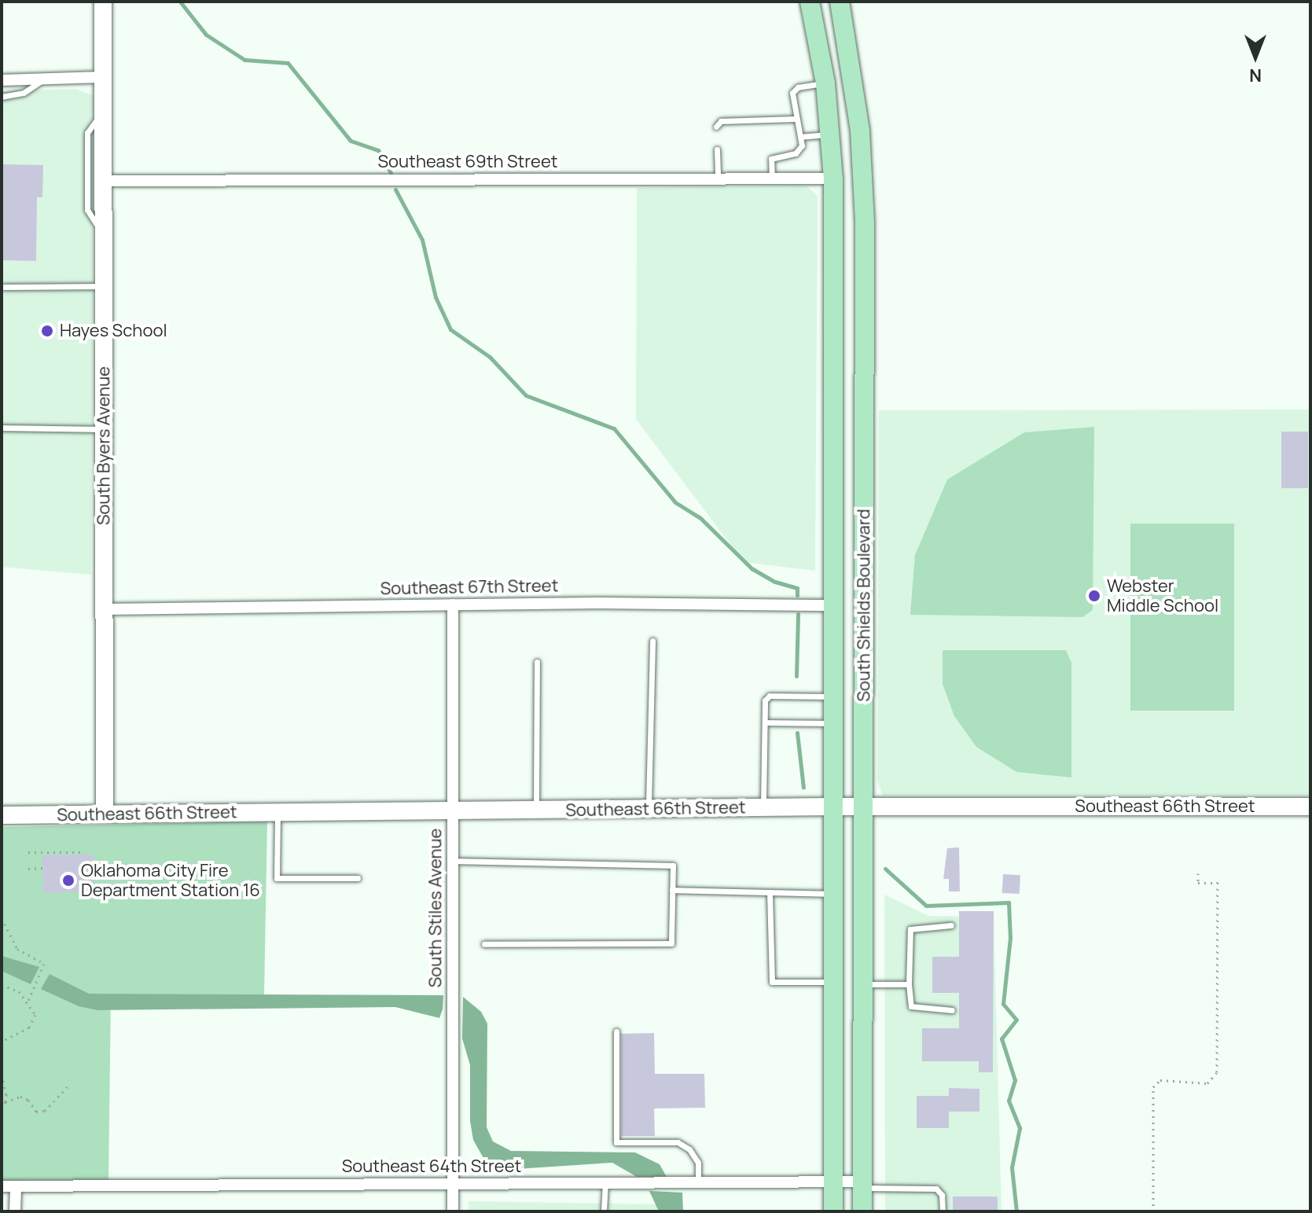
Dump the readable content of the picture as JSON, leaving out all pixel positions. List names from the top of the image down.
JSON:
{
  "streets": {
    "main road": ["South Shields Boulevard"],
    "street": [
      "Southeast 69th Street",
      "South Byers Avenue",
      "Southeast 67th Street",
      "Southeast 66th Street",
      "South Stiles Avenue",
      "Southeast 64th Street"
    ]
  },
  "crossings": [
    ["Southeast 69th Street", "South Byers Avenue"],
    ["Southeast 69th Street", "South Shields Boulevard"],
    ["South Byers Avenue", "Southeast 67th Street"],
    ["South Byers Avenue", "Southeast 66th Street"],
    ["Southeast 67th Street", "South Shields Boulevard"],
    ["Southeast 67th Street", "South Stiles Avenue"],
    ["South Shields Boulevard", "Southeast 66th Street"],
    ["South Shields Boulevard", "Southeast 64th Street"],
    ["Southeast 66th Street", "South Stiles Avenue"],
    ["South Stiles Avenue", "Southeast 64th Street"]
  ],
  "places": ["Hayes School", "Webster Middle School", "Oklahoma City Fire Department Station 16"],
  "north": "bottom"
}
